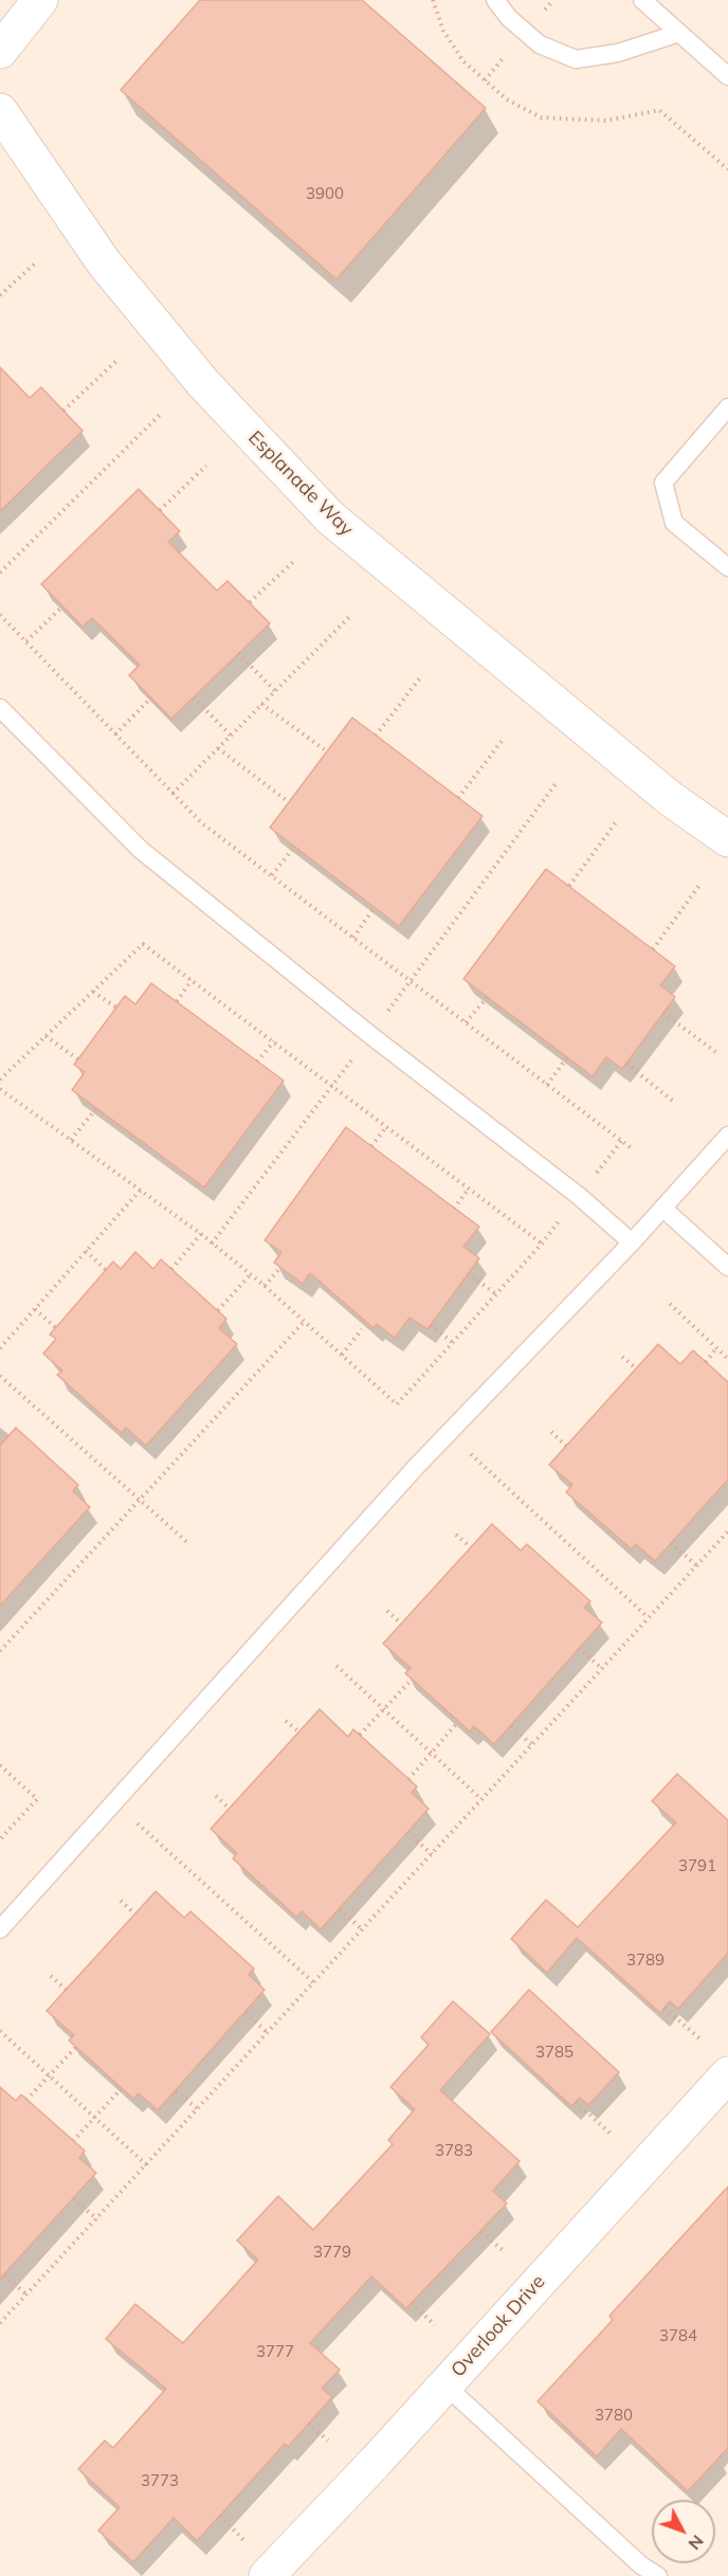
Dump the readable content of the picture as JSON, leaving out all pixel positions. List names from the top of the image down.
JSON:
{
  "streets": {
    "street": ["Esplanade Way", "Overlook Drive"]
  },
  "house_numbers": [
    "3900",
    "3791",
    "3789",
    "3785",
    "3783",
    "3779",
    "3784",
    "3777",
    "3780",
    "3773"
  ],
  "north": "bottom right"
}
